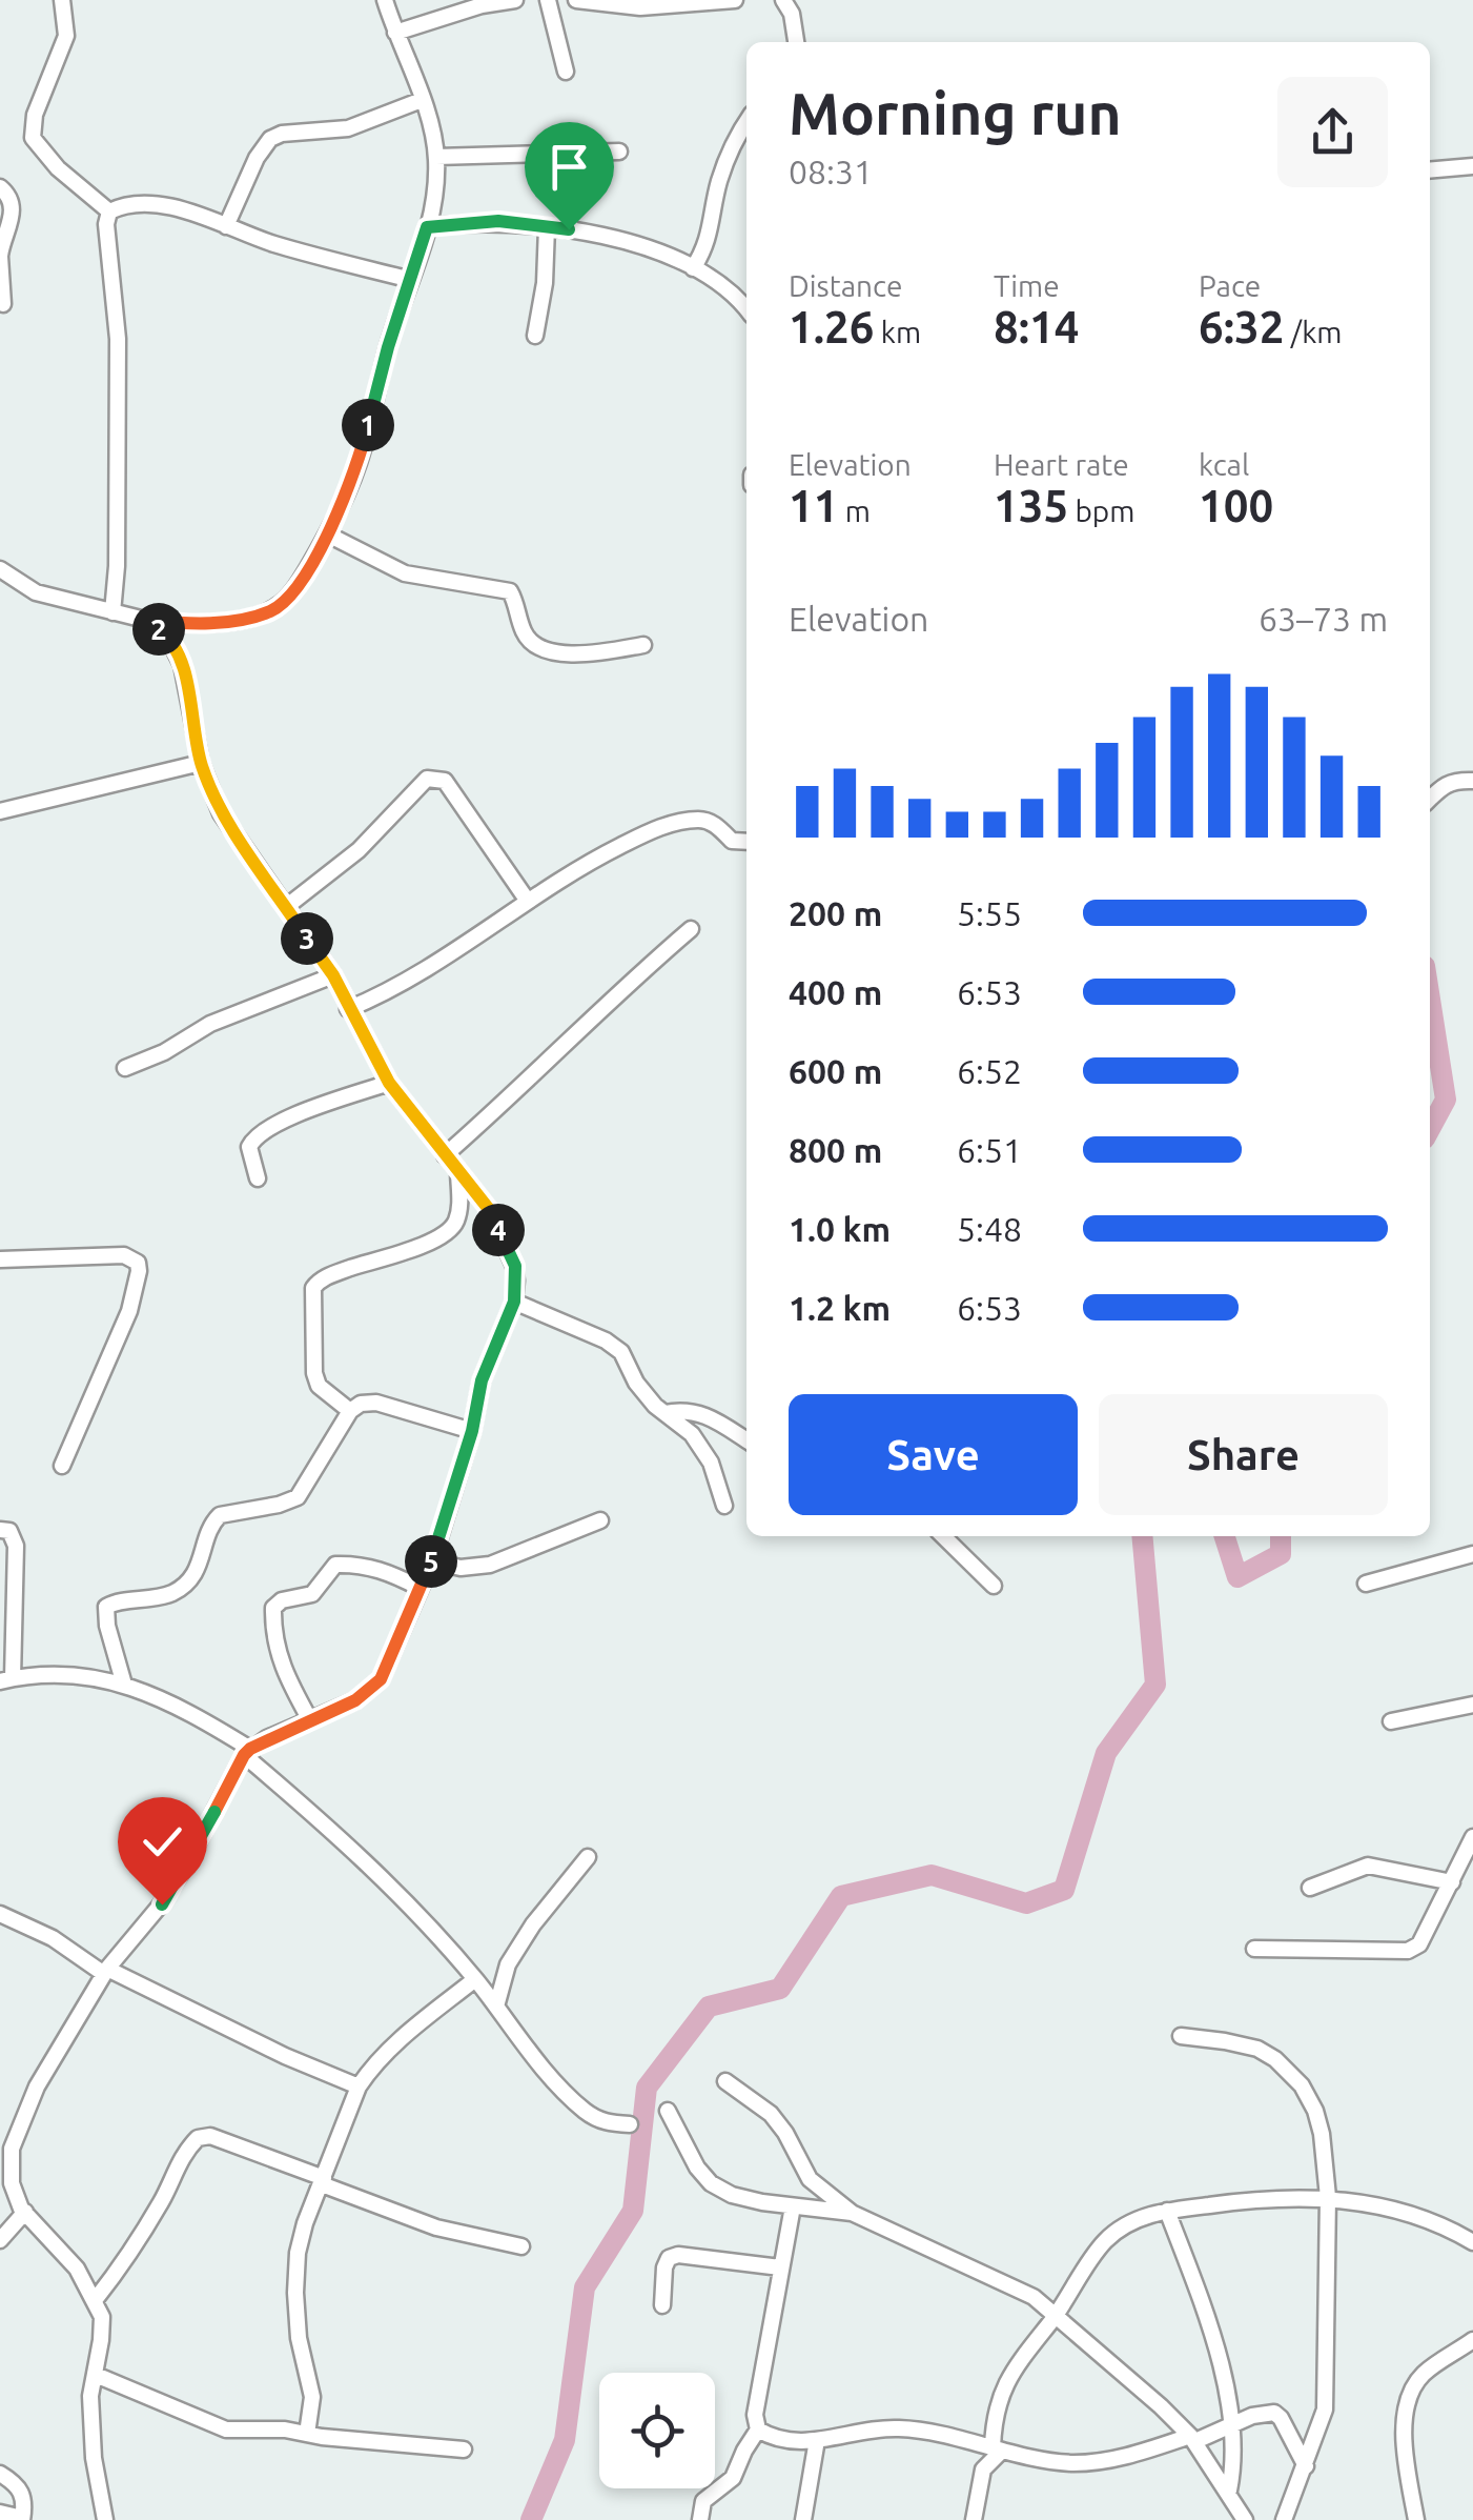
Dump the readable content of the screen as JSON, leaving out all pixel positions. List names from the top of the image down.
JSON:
{
  "page": {
    "heading": ["Morning run", "08:31"],
    "stats": [
      ["Distance", "1.26 km"],
      ["Time", "8:14"],
      ["Pace", "6:32 /km"],
      ["Elevation", "11 m"],
      ["Heart rate", "135 bpm"],
      ["kcal", "100"]
    ],
    "pins": [
      "1",
      "2",
      "3",
      "4",
      "5"
    ],
    "chart": ["Elevation", "63–73 m"],
    "list": [
      {
        "name": "200 m",
        "note": "5:55"
      },
      {
        "name": "400 m",
        "note": "6:53"
      },
      {
        "name": "600 m",
        "note": "6:52"
      },
      {
        "name": "800 m",
        "note": "6:51"
      },
      {
        "name": "1.0 km",
        "note": "5:48"
      },
      {
        "name": "1.2 km",
        "note": "6:53"
      }
    ],
    "buttons": ["Save", "Share"]
  }
}
